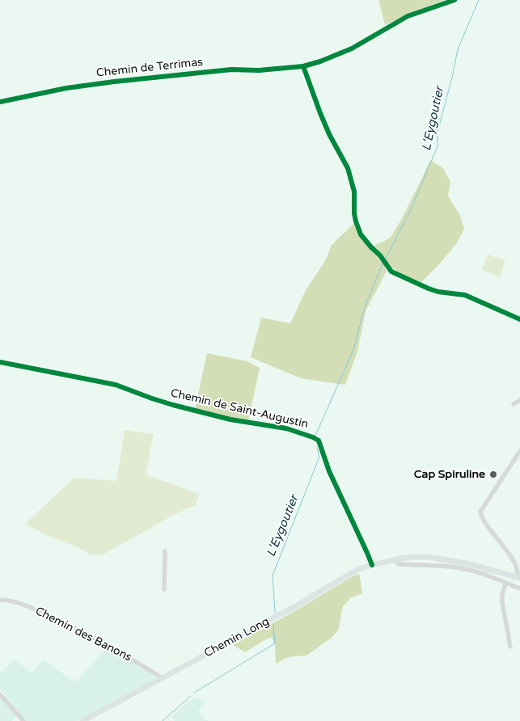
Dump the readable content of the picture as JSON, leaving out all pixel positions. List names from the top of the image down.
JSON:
{
  "streets": {
    "main road": ["Chemin Long"],
    "street": ["Chemin de Terrimas", "Chemin de Saint-Augustin", "Chemin des Banons"]
  },
  "crossings": [
    ["Chemin de Saint-Augustin", "Chemin Long"],
    ["Chemin des Banons", "Chemin Long"]
  ],
  "water": ["L'Eygoutier"],
  "places": ["Cap Spiruline"]
}
